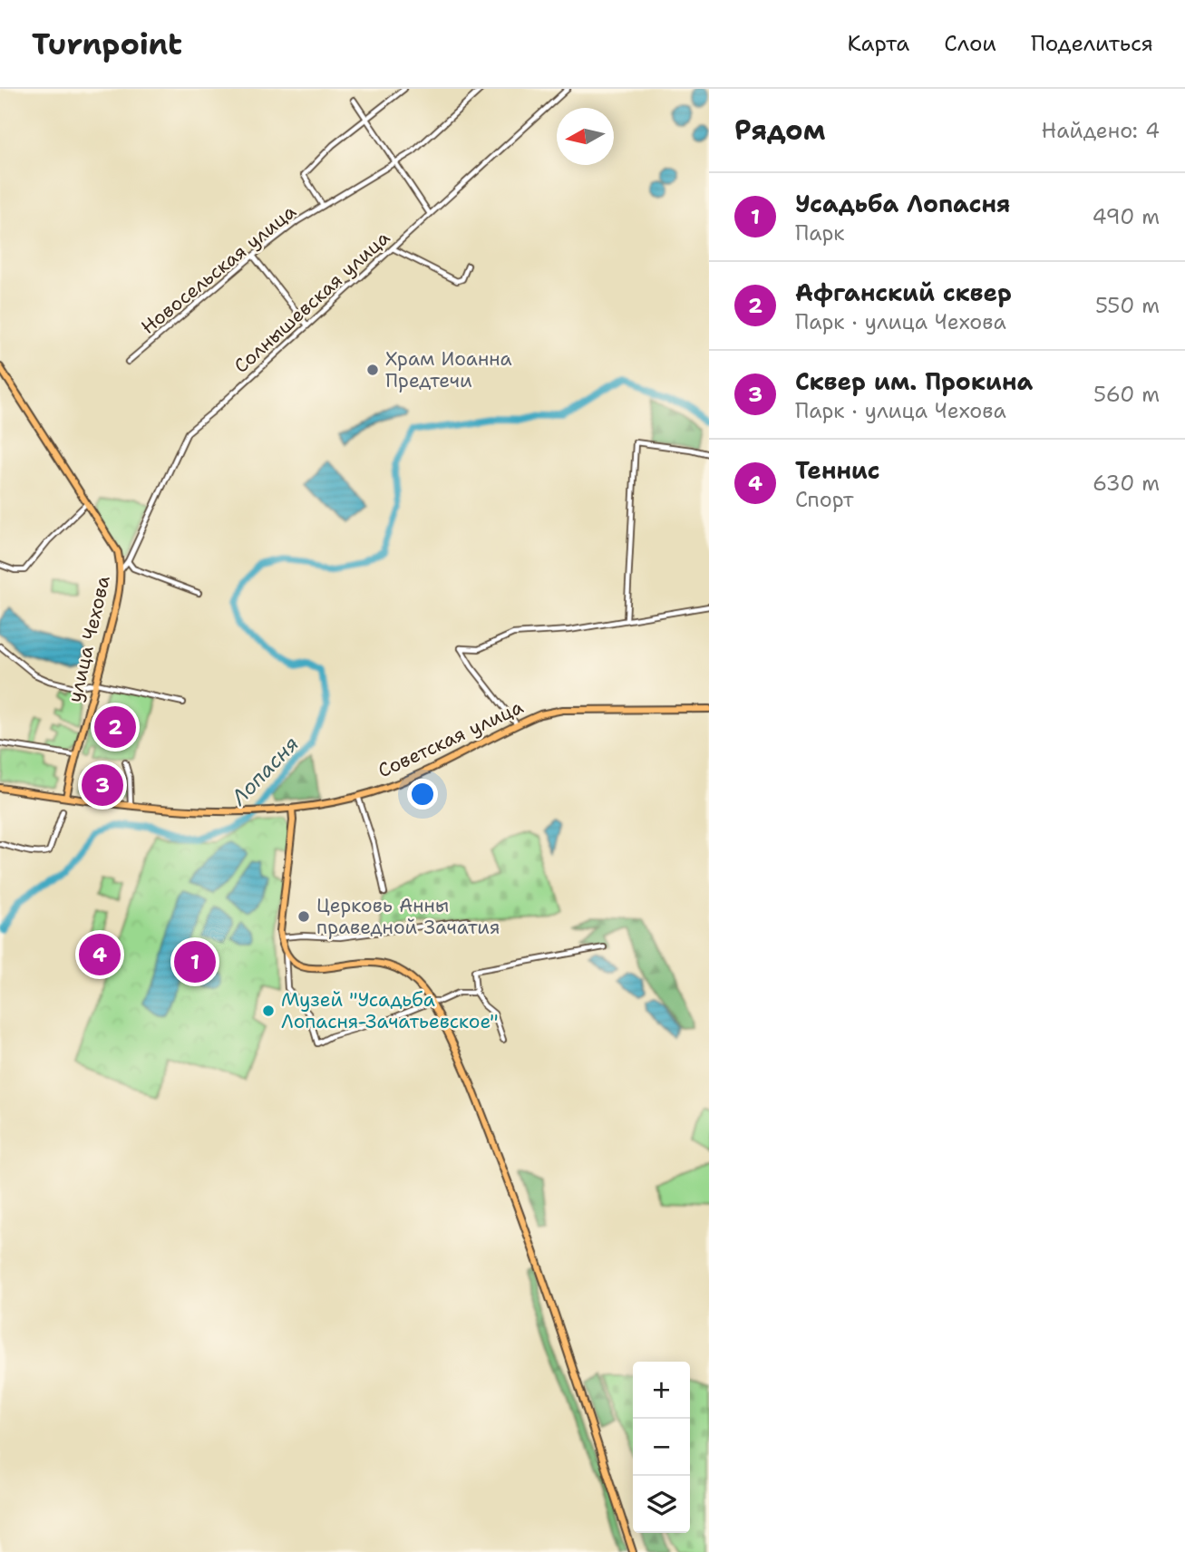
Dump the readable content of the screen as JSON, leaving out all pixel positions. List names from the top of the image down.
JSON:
{
  "streets": {
    "main road": ["улица Чехова", "Советская улица"],
    "street": ["Новосельская улица", "Солнышевская улица"]
  },
  "crossings": [
    ["Солнышевская улица", "улица Чехова"],
    ["улица Чехова", "Советская улица"]
  ],
  "water": ["Лопасня"],
  "places": ["Храм Иоанна Предтечи", "Церковь Анны праведной Зачатия", "Музей \"Усадьба Лопасня-Зачатьевское\""],
  "north": "left",
  "page": {
    "header": "Turnpoint",
    "nav": ["Карта", "Слои", "Поделиться"],
    "heading": ["Рядом", "Найдено: 4"],
    "list": [
      {
        "mark": "1",
        "name": "Усадьба Лопасня",
        "note": "Парк",
        "value": "490 m"
      },
      {
        "mark": "2",
        "name": "Афганский сквер",
        "note": "Парк · улица Чехова",
        "value": "550 m"
      },
      {
        "mark": "3",
        "name": "Сквер им. Прокина",
        "note": "Парк · улица Чехова",
        "value": "560 m"
      },
      {
        "mark": "4",
        "name": "Теннис",
        "note": "Спорт",
        "value": "630 m"
      }
    ],
    "pins": [
      "2",
      "3",
      "4",
      "1"
    ],
    "map_buttons": ["+", "−"]
  }
}
